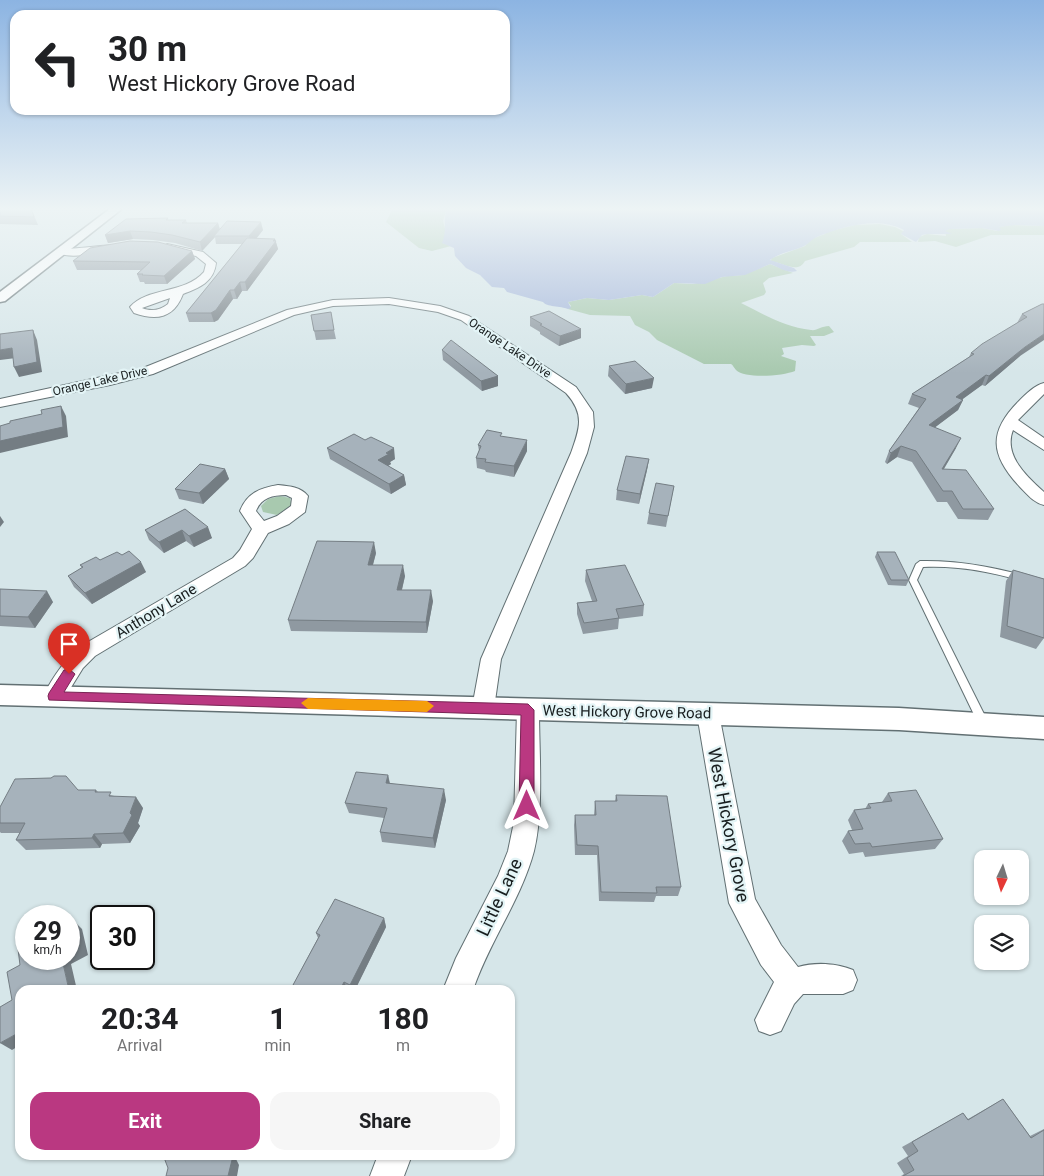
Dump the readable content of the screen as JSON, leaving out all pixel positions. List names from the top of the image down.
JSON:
{
  "streets": {
    "street": [
      "Orange Lake Drive",
      "Anthony Lane",
      "West Hickory Grove Road",
      "West Hickory Grove",
      "Little Lane"
    ]
  },
  "crossings": [
    ["Orange Lake Drive", "West Hickory Grove Road"],
    ["Anthony Lane", "West Hickory Grove Road"],
    ["West Hickory Grove Road", "West Hickory Grove"],
    ["West Hickory Grove Road", "Little Lane"]
  ],
  "north": "bottom",
  "page": {
    "turn": ["30 m", "West Hickory Grove Road"],
    "speed": "29 km/h",
    "limit": "30",
    "eta": [
      "20:34",
      "Arrival",
      "1",
      "min",
      "180",
      "m"
    ],
    "buttons": ["Exit", "Share"]
  }
}
